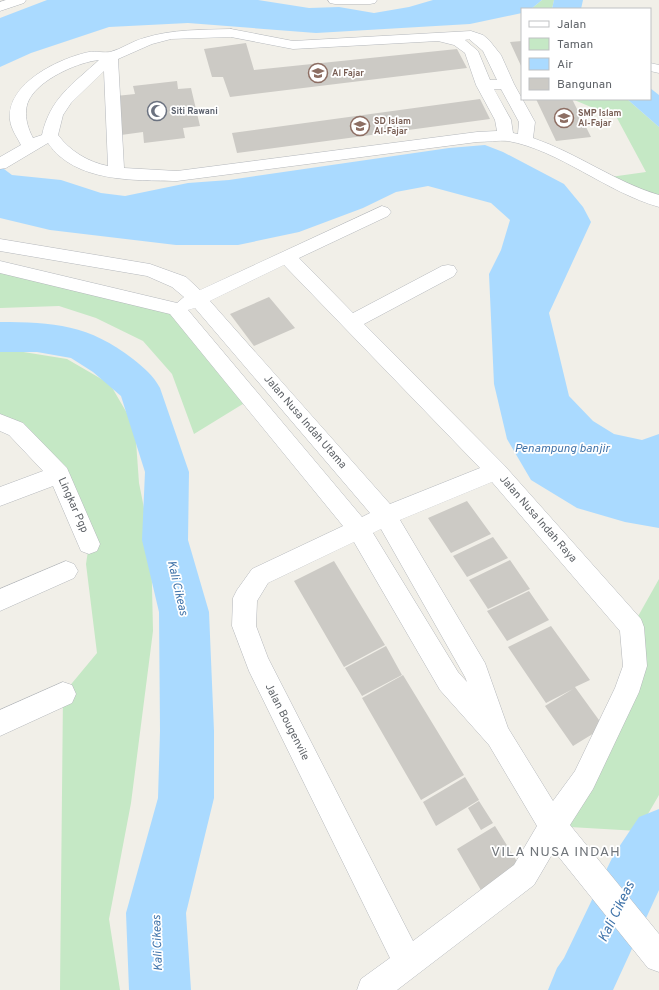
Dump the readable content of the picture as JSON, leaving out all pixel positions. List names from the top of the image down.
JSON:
{
  "streets": {
    "street": [
      "Jalan Nusa Indah Utama",
      "Lingkar Pgp",
      "Jalan Nusa Indah Raya",
      "Jalan Bougenvile"
    ]
  },
  "crossings": [
    ["Jalan Nusa Indah Utama", "Jalan Nusa Indah Raya"],
    ["Jalan Nusa Indah Utama", "Jalan Bougenvile"],
    ["Jalan Nusa Indah Raya", "Jalan Bougenvile"]
  ],
  "districts": ["VILA NUSA INDAH"],
  "water": ["Penampung banjir", "Kali Cikeas"],
  "places": {
    "school or university": ["Al Fajar", "SMP Islam Al-Fajar", "SD Islam Al-Fajar"],
    "mosque": ["Siti Rawani"]
  },
  "legend": [
    "Jalan",
    "Taman",
    "Air",
    "Bangunan"
  ]
}
